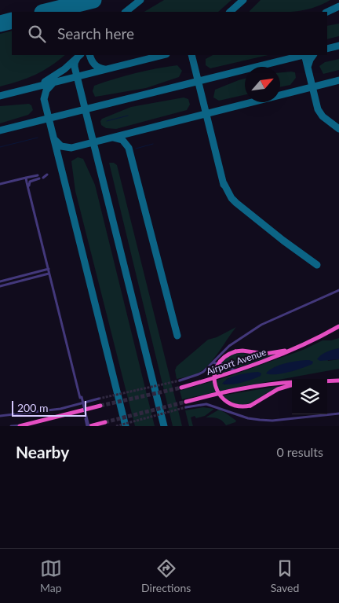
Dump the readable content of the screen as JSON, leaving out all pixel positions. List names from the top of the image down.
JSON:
{
  "streets": {
    "highway": ["Airport Avenue"]
  },
  "scale_bar": "200 m",
  "north": "top right",
  "page": {
    "search": "Search here",
    "scale": "200 m",
    "heading": ["Nearby", "0 results"],
    "nav": ["Map", "Directions", "Saved"]
  }
}
